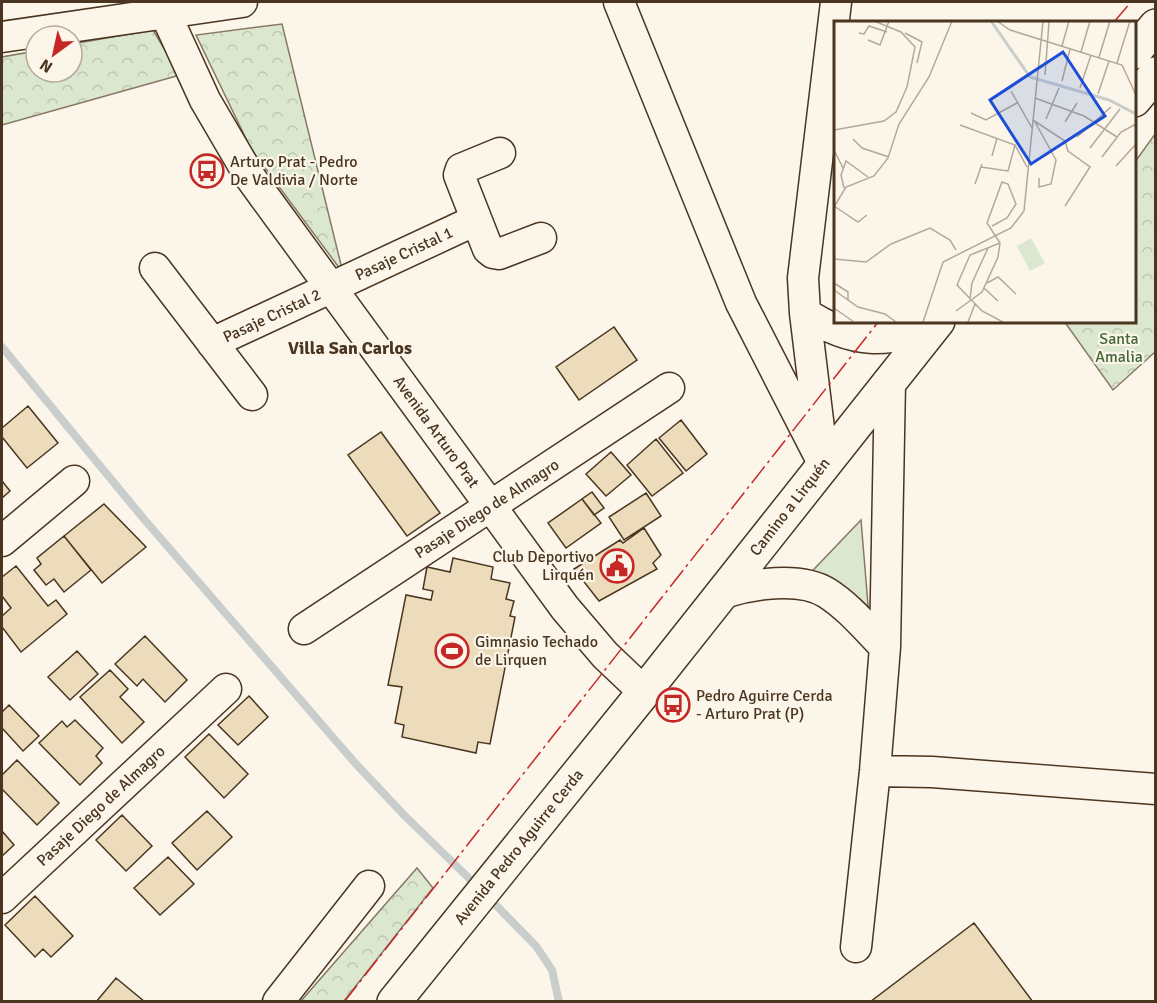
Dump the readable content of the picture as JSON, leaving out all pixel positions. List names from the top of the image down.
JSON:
{
  "streets": {
    "main road": ["Camino a Lirquén", "Avenida Pedro Aguirre Cerda"],
    "street": [
      "Pasaje Cristal 1",
      "Pasaje Cristal 2",
      "Avenida Arturo Prat",
      "Pasaje Diego de Almagro"
    ]
  },
  "crossings": [
    ["Pasaje Cristal 1", "Pasaje Cristal 2"],
    ["Pasaje Cristal 1", "Avenida Arturo Prat"],
    ["Pasaje Cristal 2", "Avenida Arturo Prat"],
    ["Avenida Arturo Prat", "Camino a Lirquén"],
    ["Avenida Arturo Prat", "Pasaje Diego de Almagro"],
    ["Avenida Arturo Prat", "Avenida Pedro Aguirre Cerda"],
    ["Camino a Lirquén", "Avenida Pedro Aguirre Cerda"]
  ],
  "districts": ["Villa San Carlos"],
  "parks": ["Santa Amalia"],
  "places": {
    "bus stop": ["Arturo Prat - Pedro De Valdivia / Norte", "Pedro Aguirre Cerda - Arturo Prat (P)"],
    "public building": ["Club Deportivo Lirquén"],
    "sports": ["Gimnasio Techado de Lirquen"]
  },
  "north": "bottom left"
}
